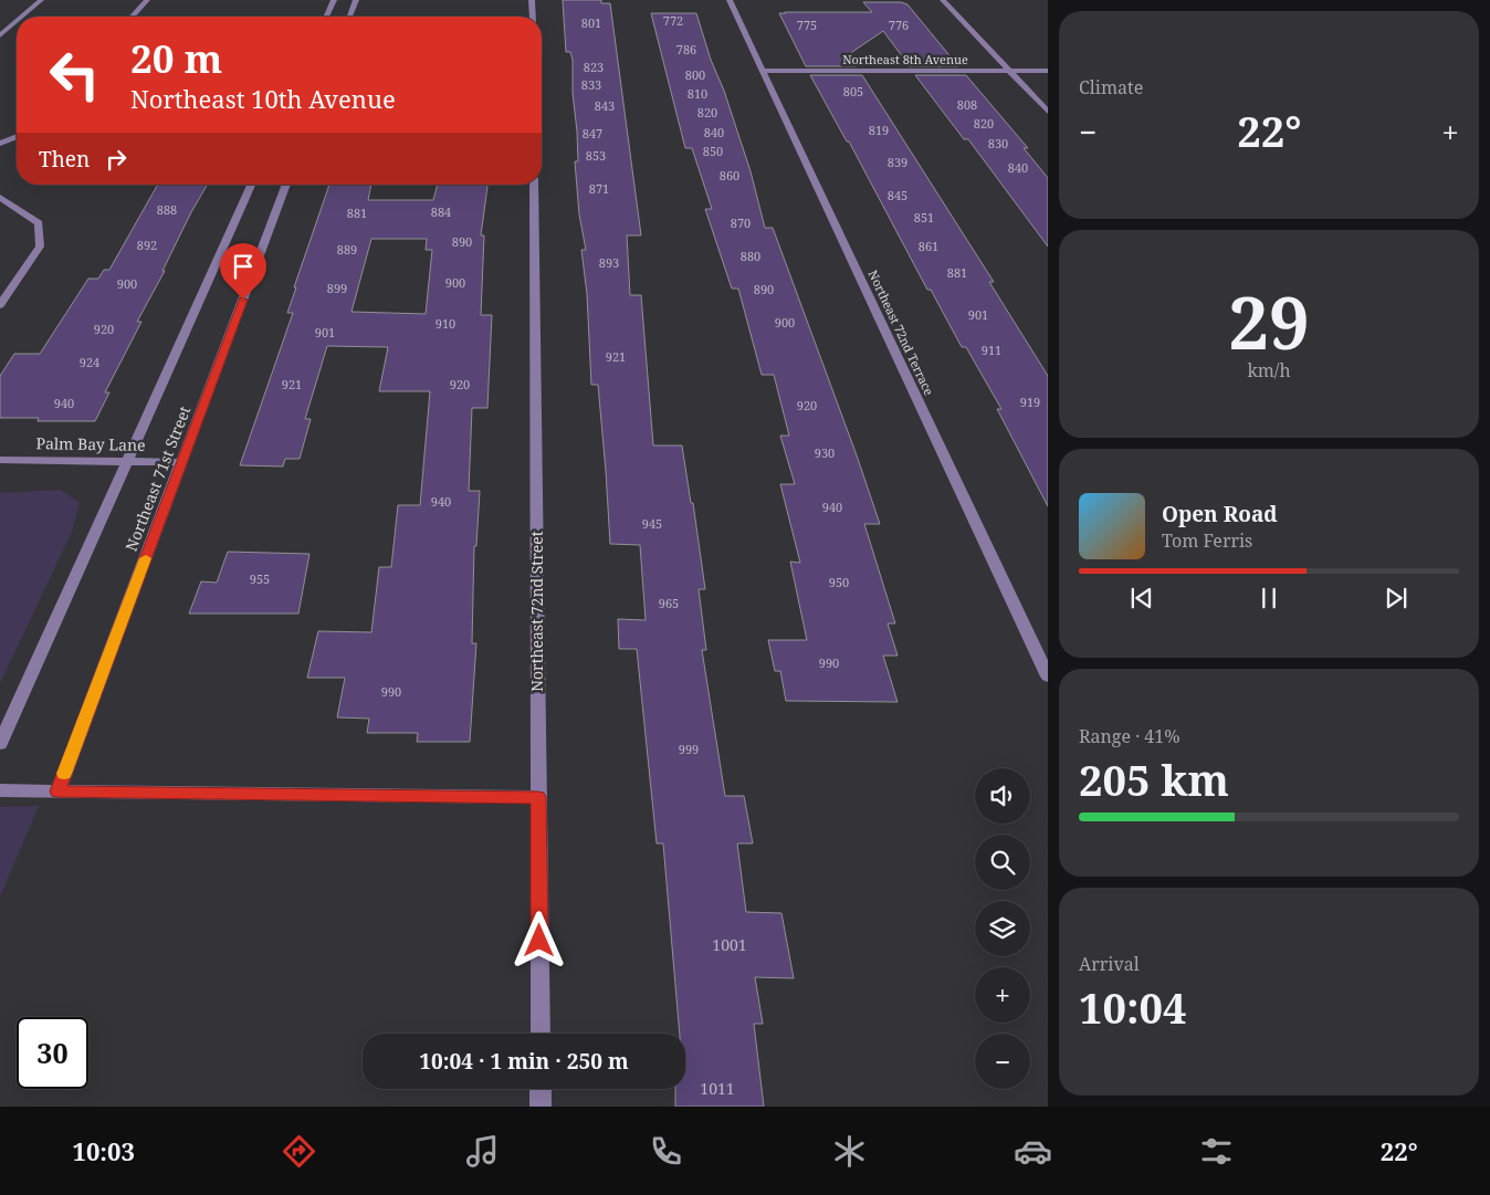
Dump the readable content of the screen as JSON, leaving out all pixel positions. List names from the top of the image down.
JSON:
{
  "streets": {
    "street": [
      "Northeast 8th Avenue",
      "Northeast 72nd Terrace",
      "Palm Bay Lane",
      "Northeast 71st Street",
      "Northeast 72nd Street"
    ]
  },
  "crossings": [
    ["Northeast 8th Avenue", "Northeast 72nd Terrace"],
    ["Palm Bay Lane", "Northeast 71st Street"]
  ],
  "house_numbers": [
    "772",
    "801",
    "775",
    "776",
    "786",
    "823",
    "800",
    "833",
    "805",
    "810",
    "808",
    "843",
    "820",
    "820",
    "819",
    "840",
    "847",
    "830",
    "850",
    "853",
    "839",
    "840",
    "860",
    "871",
    "845",
    "888",
    "884",
    "881",
    "851",
    "870",
    "890",
    "892",
    "861",
    "889",
    "880",
    "893",
    "881",
    "900",
    "900",
    "899",
    "890",
    "901",
    "900",
    "910",
    "920",
    "901",
    "911",
    "921",
    "924",
    "921",
    "920",
    "919",
    "940",
    "920",
    "930",
    "940",
    "940",
    "945",
    "955",
    "950",
    "965",
    "990",
    "990",
    "999",
    "1001",
    "1011"
  ],
  "page": {
    "tile": [
      "Climate",
      ["29", "km/h"],
      ["Range · 41%", "205 km"],
      ["Arrival", "10:04"]
    ],
    "turn": ["20 m", "Northeast 10th Avenue"],
    "heat": ["−", "22°", "+"],
    "then": "Then",
    "song": ["Open Road", "Tom Ferris"],
    "map_buttons": ["+", "−"],
    "limit": "30",
    "trip": "10:04 · 1 min · 250 m",
    "tabs": ["10:03", "22°"]
  }
}
